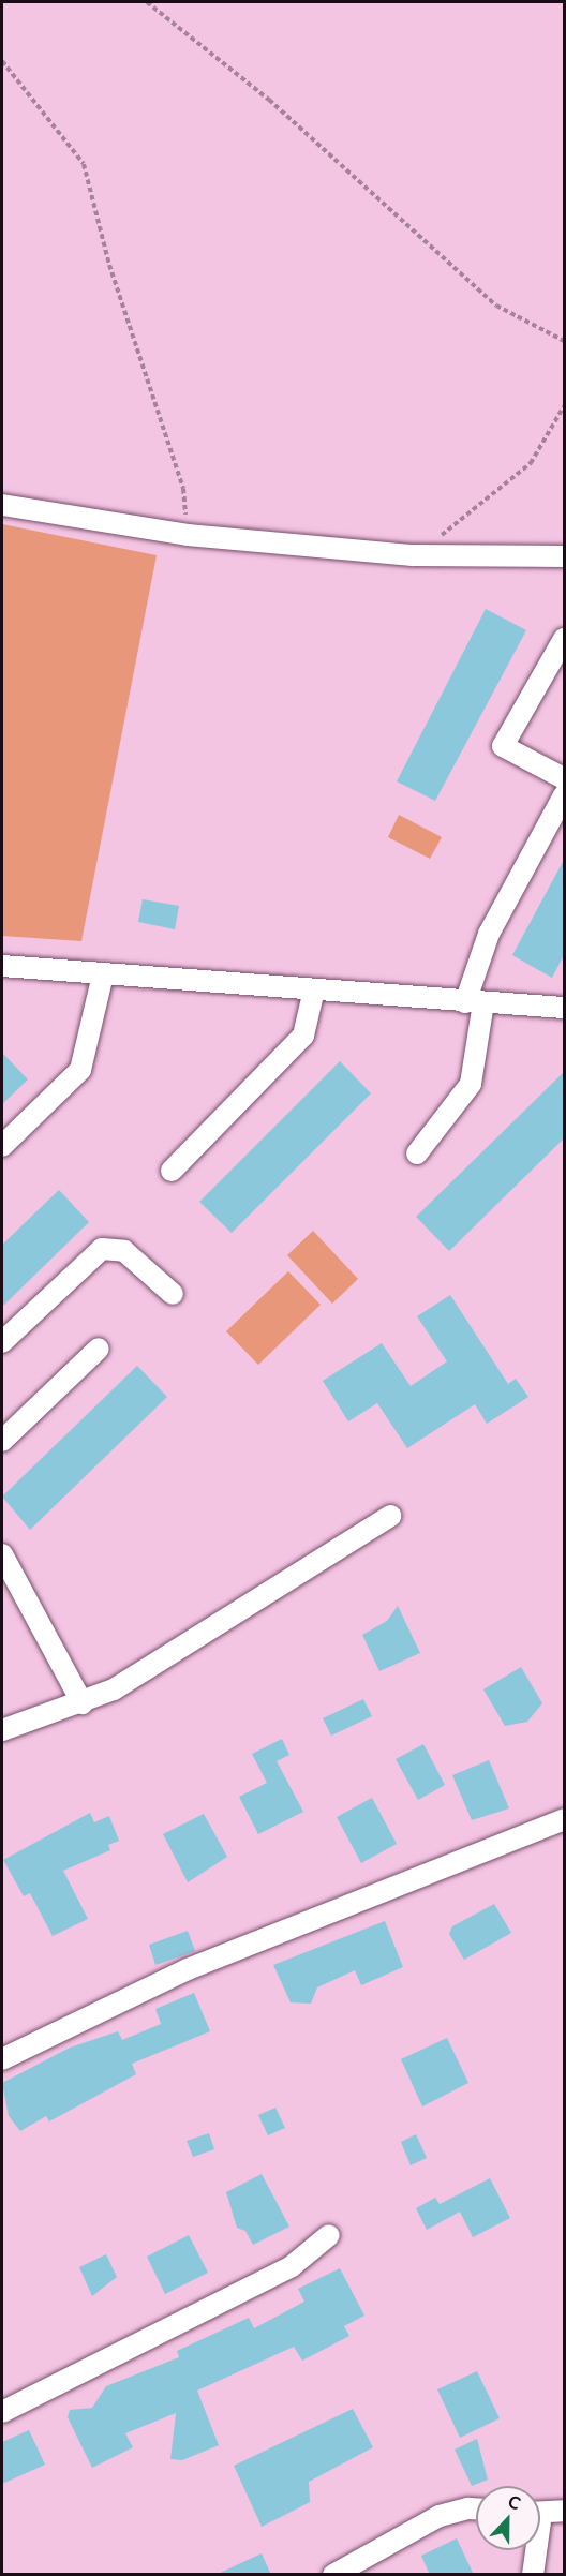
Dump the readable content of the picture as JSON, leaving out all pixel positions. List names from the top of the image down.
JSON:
{
  "north": "top"
}
